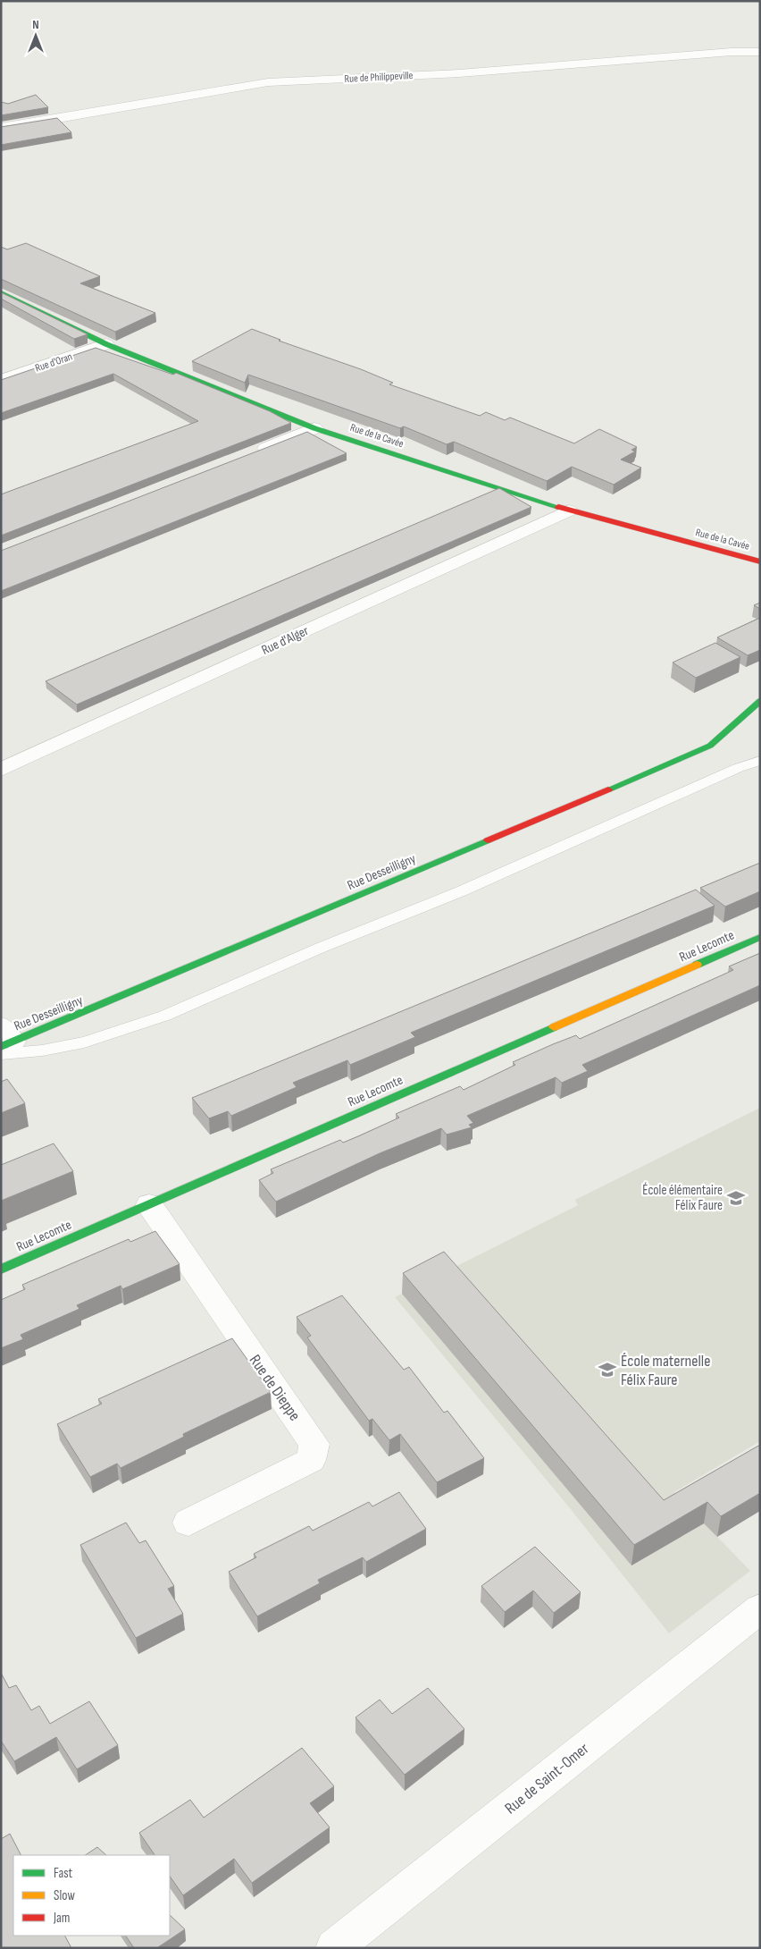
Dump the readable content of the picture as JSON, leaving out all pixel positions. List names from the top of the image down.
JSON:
{
  "streets": {
    "street": [
      "Rue de Philippeville",
      "Rue d'Oran",
      "Rue de la Cavée",
      "Rue d'Alger",
      "Rue Desseilligny",
      "Rue Lecomte",
      "Rue de Dieppe",
      "Rue de Saint-Omer"
    ]
  },
  "crossings": [
    ["Rue d'Oran", "Rue de la Cavée"],
    ["Rue de la Cavée", "Rue d'Alger"],
    ["Rue Lecomte", "Rue de Dieppe"]
  ],
  "places": {
    "school or university": ["École élémentaire Félix Faure", "École maternelle Félix Faure"]
  },
  "legend": ["Fast", "Slow", "Jam"],
  "north": "top"
}
